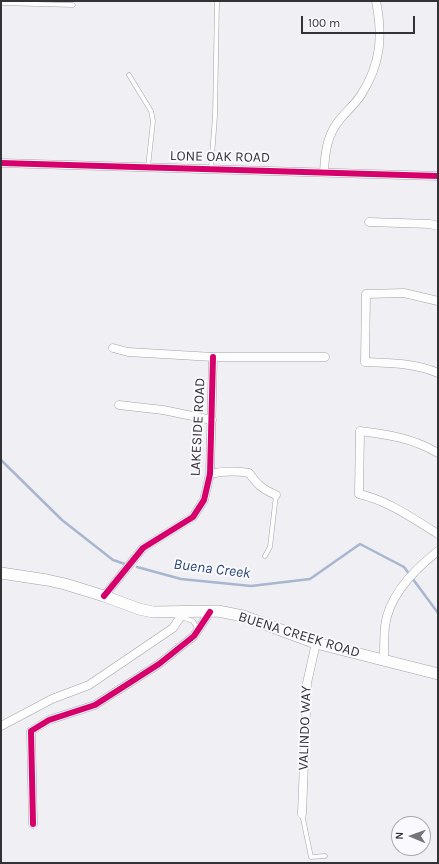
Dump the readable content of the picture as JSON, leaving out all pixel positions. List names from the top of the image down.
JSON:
{
  "streets": {
    "main road": ["BUENA CREEK ROAD"],
    "street": ["LONE OAK ROAD", "LAKESIDE ROAD", "VALINDO WAY"]
  },
  "crossings": [
    ["LAKESIDE ROAD", "BUENA CREEK ROAD"],
    ["BUENA CREEK ROAD", "VALINDO WAY"]
  ],
  "water": ["Buena Creek"],
  "scale_bar": "100 m",
  "north": "left"
}
